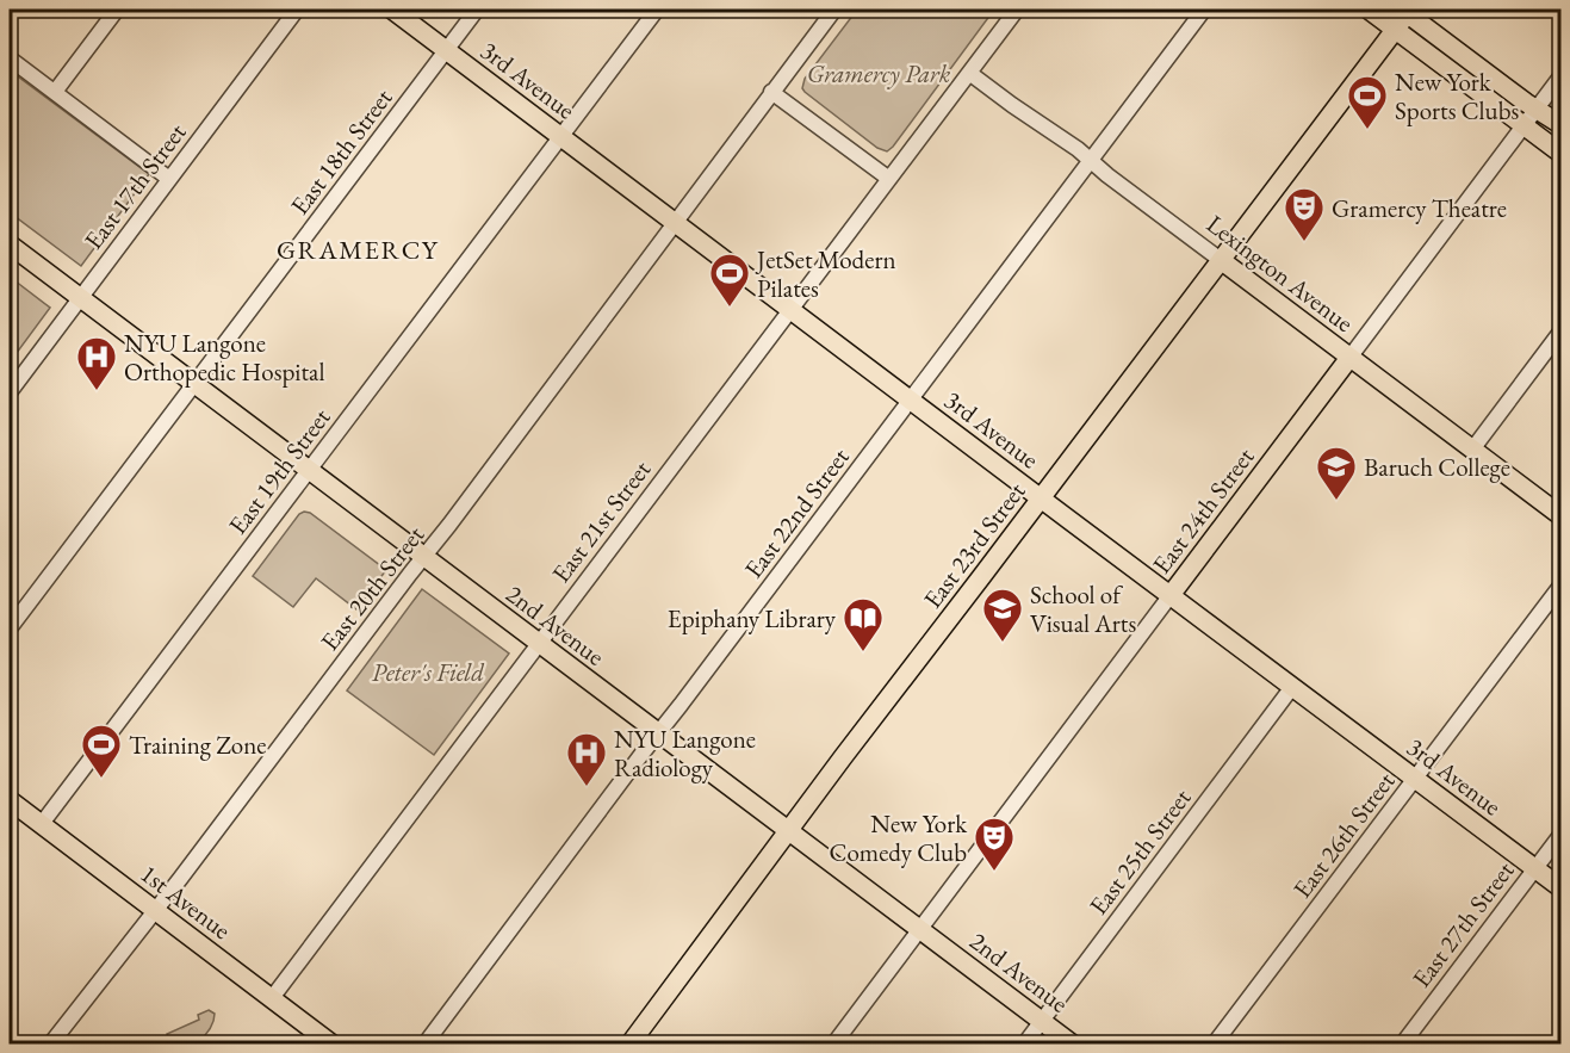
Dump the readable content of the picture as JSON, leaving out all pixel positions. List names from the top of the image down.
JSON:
{
  "streets": {
    "main road": [
      "3rd Avenue",
      "Lexington Avenue",
      "East 24th Street",
      "East 23rd Street",
      "2nd Avenue",
      "1st Avenue"
    ],
    "street": [
      "East 18th Street",
      "East 17th Street",
      "East 19th Street",
      "East 22nd Street",
      "East 21st Street",
      "East 20th Street",
      "East 26th Street",
      "East 25th Street",
      "East 27th Street"
    ]
  },
  "crossings": [
    ["3rd Avenue", "East 18th Street"],
    ["3rd Avenue", "East 19th Street"],
    ["3rd Avenue", "East 24th Street"],
    ["3rd Avenue", "East 22nd Street"],
    ["3rd Avenue", "East 21st Street"],
    ["3rd Avenue", "East 23rd Street"],
    ["3rd Avenue", "East 20th Street"],
    ["3rd Avenue", "East 26th Street"],
    ["3rd Avenue", "East 25th Street"],
    ["3rd Avenue", "East 27th Street"],
    ["East 18th Street", "2nd Avenue"],
    ["East 17th Street", "2nd Avenue"],
    ["Lexington Avenue", "East 24th Street"],
    ["Lexington Avenue", "East 22nd Street"],
    ["Lexington Avenue", "East 21st Street"],
    ["Lexington Avenue", "East 23rd Street"],
    ["East 19th Street", "2nd Avenue"],
    ["East 19th Street", "1st Avenue"],
    ["East 24th Street", "2nd Avenue"],
    ["East 22nd Street", "2nd Avenue"],
    ["East 21st Street", "2nd Avenue"],
    ["East 21st Street", "1st Avenue"],
    ["East 23rd Street", "2nd Avenue"],
    ["East 20th Street", "2nd Avenue"],
    ["East 20th Street", "1st Avenue"],
    ["2nd Avenue", "East 25th Street"]
  ],
  "districts": ["GRAMERCY"],
  "parks": ["Gramercy Park", "Peter's Field"],
  "places": {
    "sports": ["New York Sports Clubs", "JetSet Modern Pilates", "Training Zone"],
    "theatre": ["Gramercy Theatre", "New York Comedy Club"],
    "hospital": ["NYU Langone Orthopedic Hospital", "NYU Langone Radiology"],
    "school or university": ["Baruch College", "School of Visual Arts"],
    "library": ["Epiphany Library"]
  }
}
